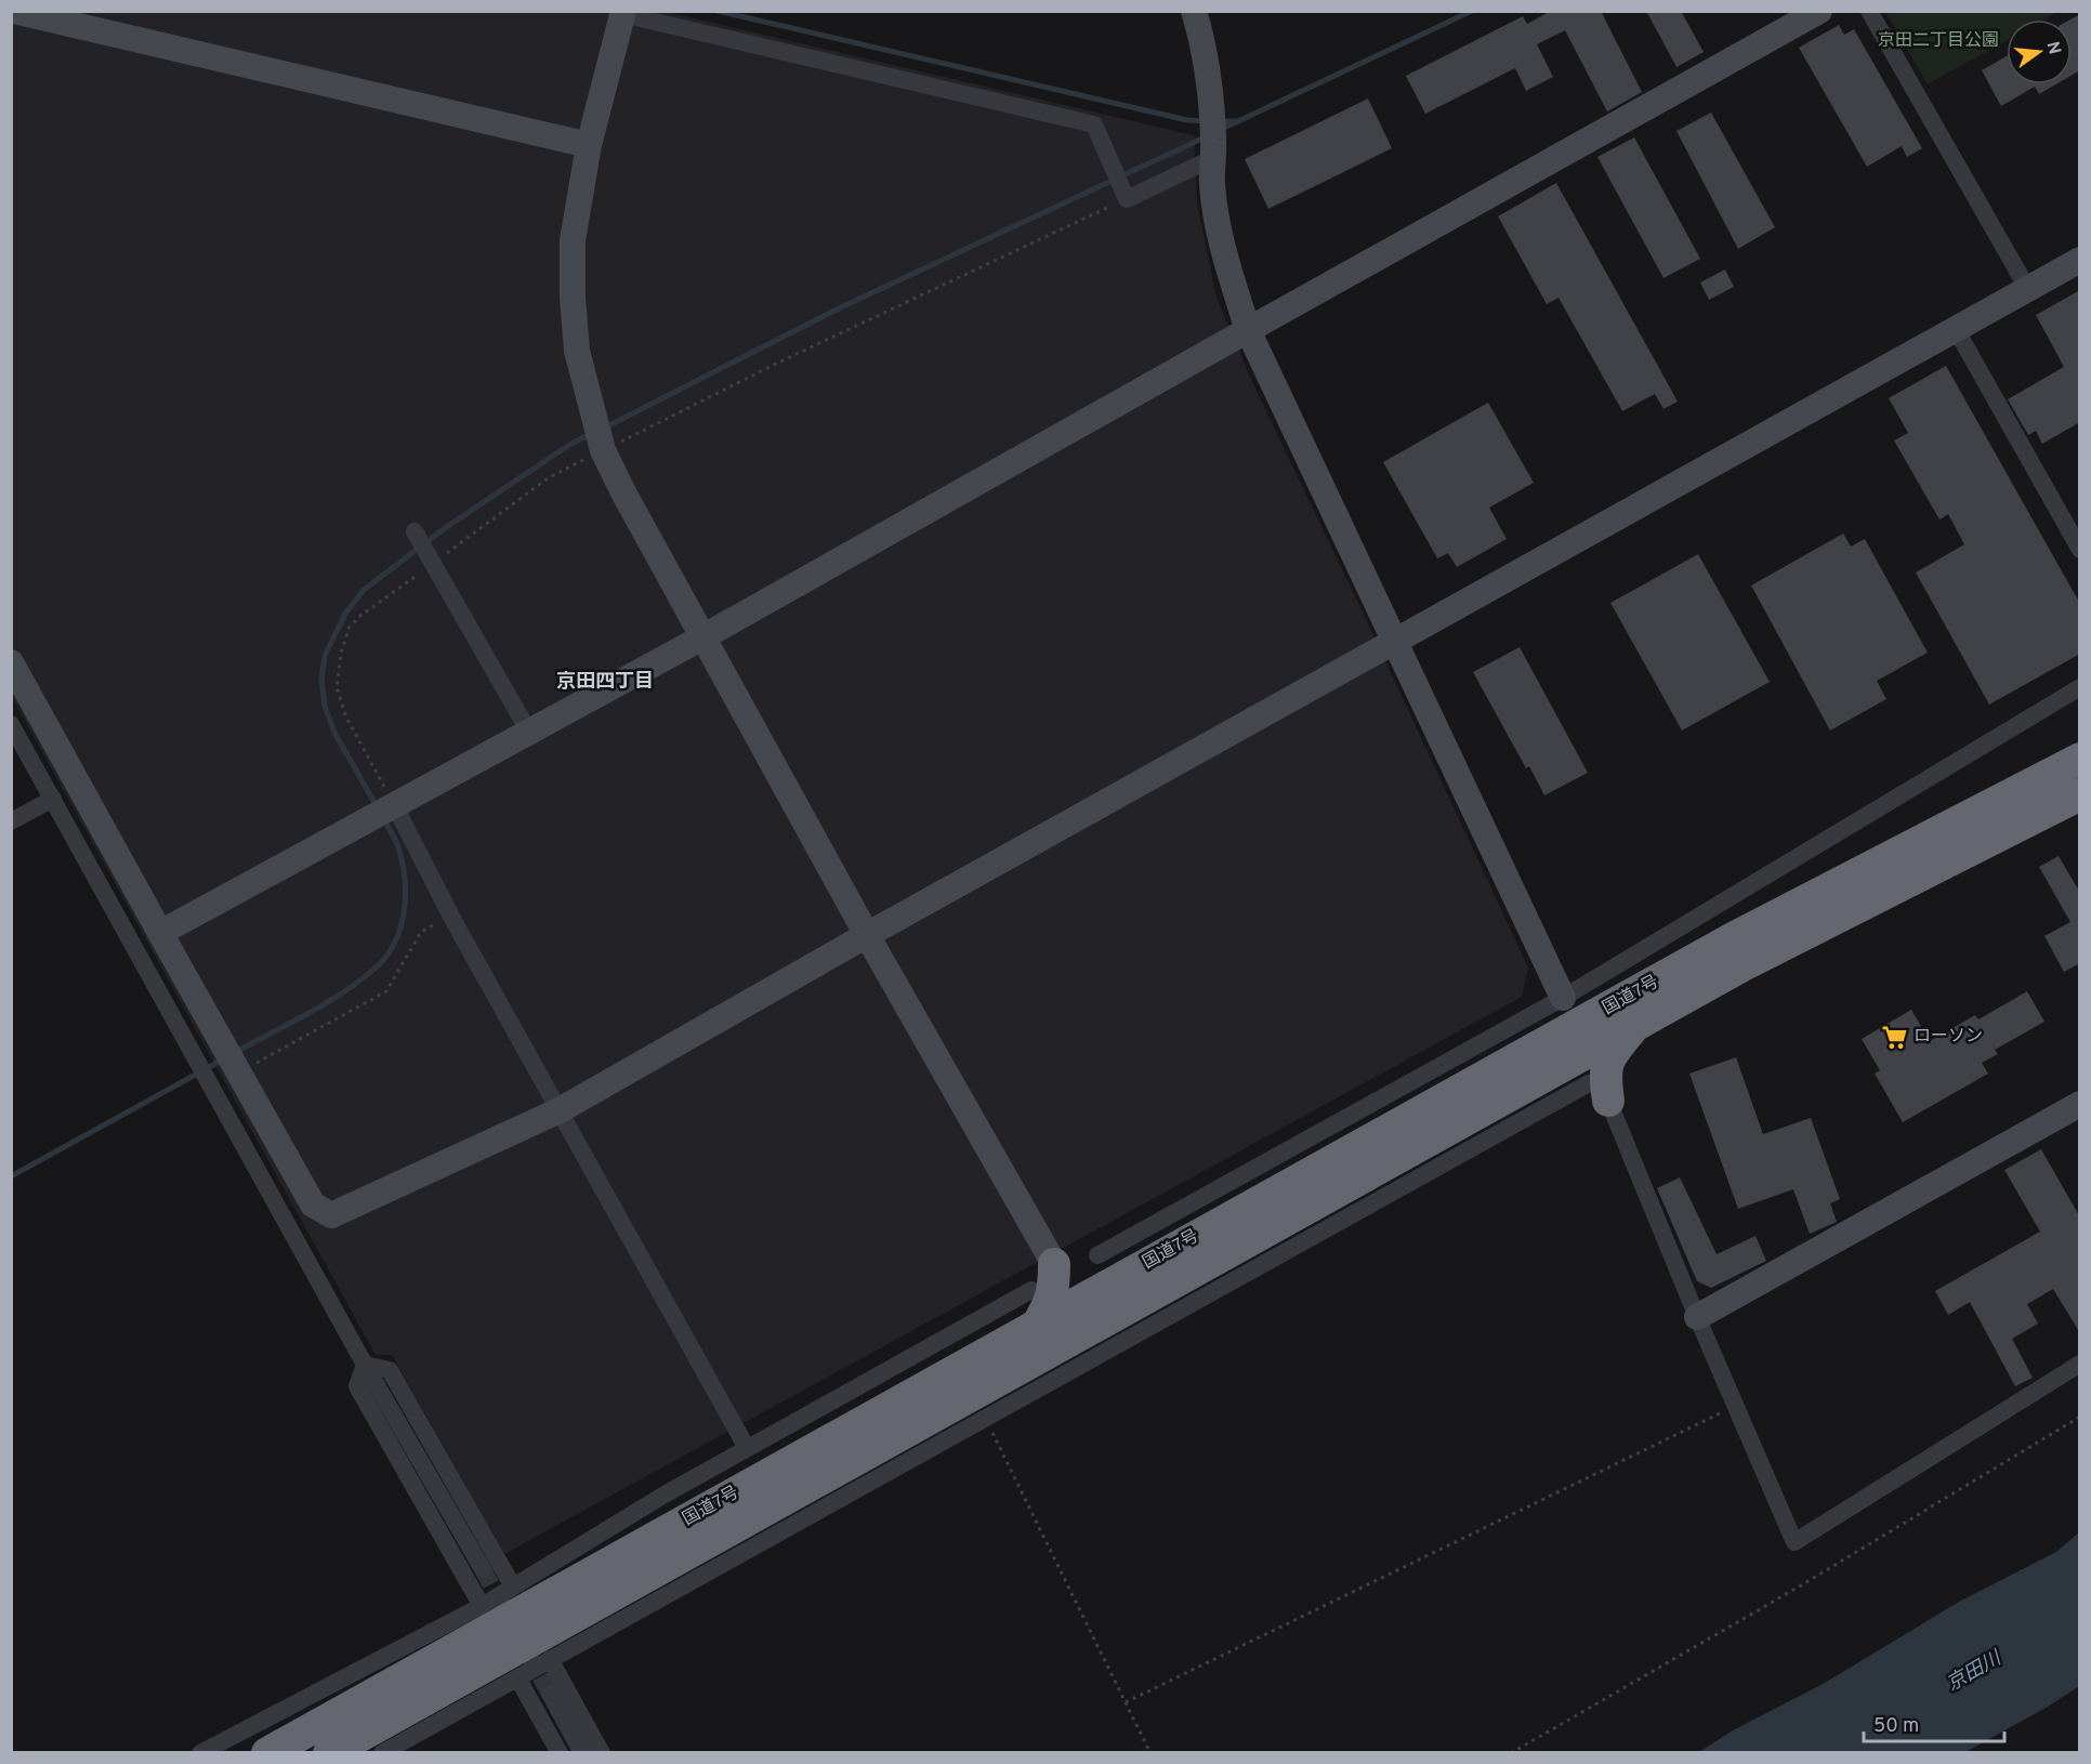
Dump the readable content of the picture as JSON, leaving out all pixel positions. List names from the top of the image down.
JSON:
{
  "streets": {
    "highway": ["国道7号"]
  },
  "districts": ["京田四丁目"],
  "water": ["京田川"],
  "parks": ["京田二丁目公園"],
  "places": {
    "supermarket": ["ローソン"]
  },
  "scale_bar": "50 m",
  "north": "right"
}
